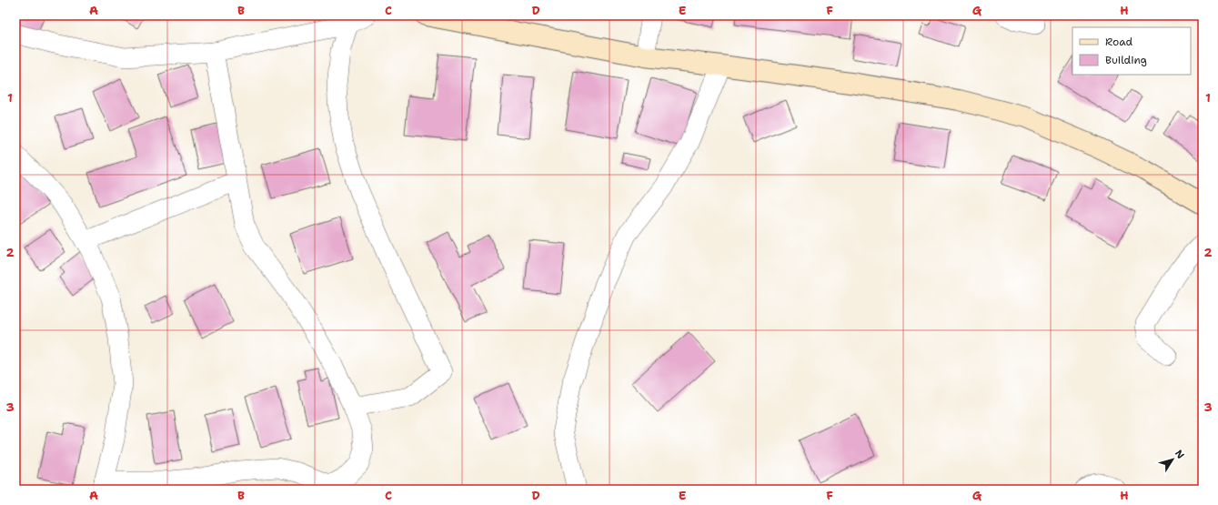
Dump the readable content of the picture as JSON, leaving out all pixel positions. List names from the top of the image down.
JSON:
{
  "legend": ["Road", "Building"],
  "north": "top right",
  "grid": {
    "columns": [
      "A",
      "B",
      "C",
      "D",
      "E",
      "F",
      "G",
      "H"
    ],
    "rows": ["1", "2", "3"]
  }
}
